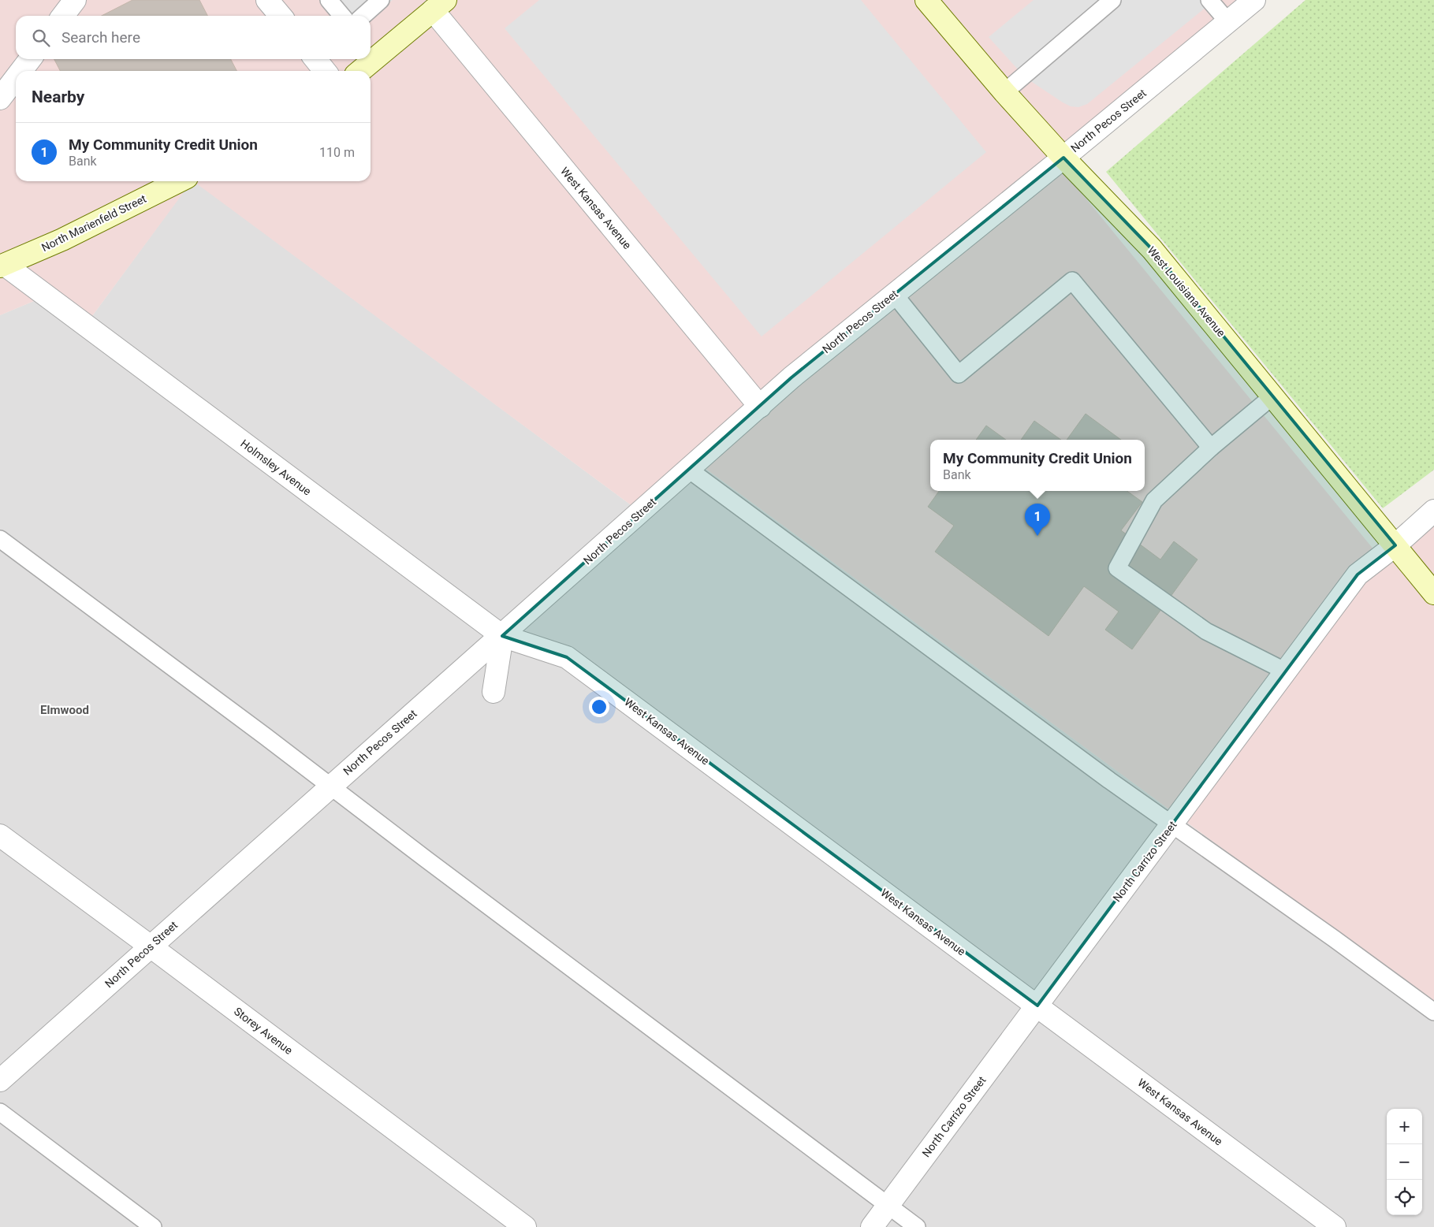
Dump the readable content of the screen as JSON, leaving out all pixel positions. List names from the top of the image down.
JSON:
{
  "streets": {
    "street": [
      "North Pecos Street",
      "West Kansas Avenue",
      "North Marienfeld Street",
      "West Louisiana Avenue",
      "Holmsley Avenue",
      "North Carrizo Street",
      "Storey Avenue"
    ]
  },
  "crossings": [
    ["North Pecos Street", "West Kansas Avenue"],
    ["North Pecos Street", "West Louisiana Avenue"],
    ["North Pecos Street", "Holmsley Avenue"],
    ["North Pecos Street", "Storey Avenue"],
    ["West Kansas Avenue", "Holmsley Avenue"],
    ["West Kansas Avenue", "North Carrizo Street"],
    ["North Marienfeld Street", "Holmsley Avenue"],
    ["West Louisiana Avenue", "North Carrizo Street"]
  ],
  "districts": ["Elmwood"],
  "page": {
    "search": "Search here",
    "heading": "Nearby",
    "list": [
      {
        "mark": "1",
        "name": "My Community Credit Union",
        "note": "Bank",
        "value": "110 m"
      }
    ],
    "popup": ["My Community Credit Union", "Bank"],
    "pins": "1",
    "map_buttons": ["+", "−"]
  }
}
